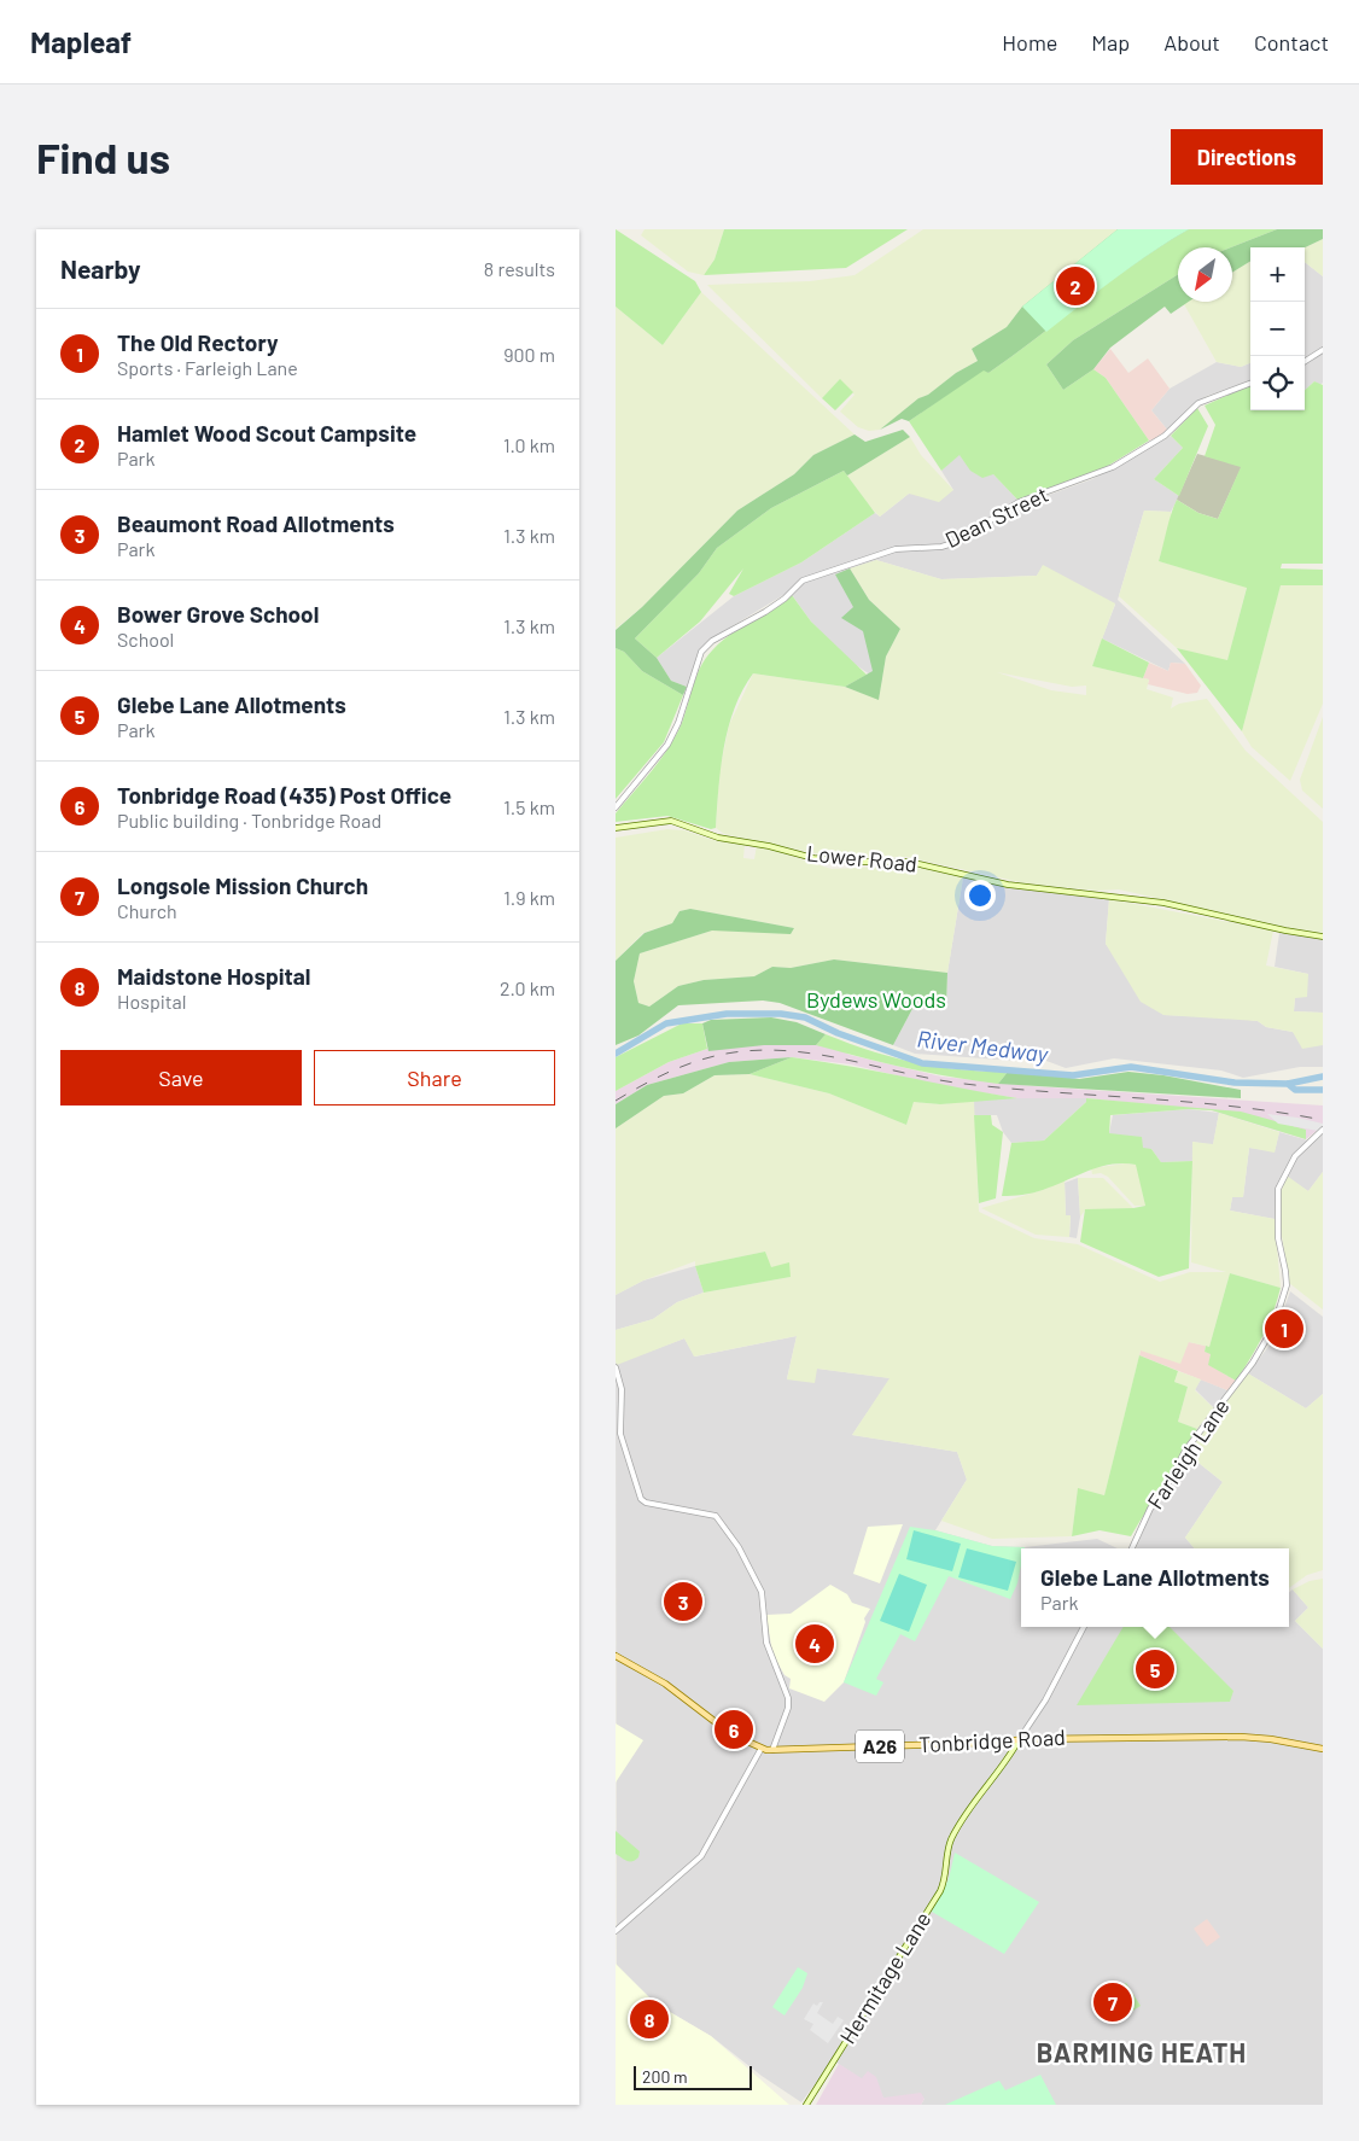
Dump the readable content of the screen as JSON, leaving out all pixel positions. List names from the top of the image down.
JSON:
{
  "streets": {
    "main road": [
      "Lower Road",
      "Tonbridge Road",
      "A26",
      "Hermitage Lane"
    ],
    "street": ["Dean Street", "Farleigh Lane"]
  },
  "crossings": [
    ["Tonbridge Road", "Hermitage Lane"]
  ],
  "districts": ["BARMING HEATH"],
  "water": ["River Medway"],
  "parks": ["Bydews Woods"],
  "scale_bar": "200 m",
  "north": "bottom left",
  "page": {
    "header": "Mapleaf",
    "nav": [
      "Home",
      "Map",
      "About",
      "Contact"
    ],
    "buttons": [
      "Directions",
      ["Save", "Share"]
    ],
    "title": "Find us",
    "heading": ["Nearby", "8 results"],
    "map_buttons": ["+", "−"],
    "pins": [
      "2",
      "1",
      "3",
      "4",
      "5",
      "6",
      "7",
      "8"
    ],
    "list": [
      {
        "mark": "1",
        "name": "The Old Rectory",
        "note": "Sports · Farleigh Lane",
        "value": "900 m"
      },
      {
        "mark": "2",
        "name": "Hamlet Wood Scout Campsite",
        "note": "Park",
        "value": "1.0 km"
      },
      {
        "mark": "3",
        "name": "Beaumont Road Allotments",
        "note": "Park",
        "value": "1.3 km"
      },
      {
        "mark": "4",
        "name": "Bower Grove School",
        "note": "School",
        "value": "1.3 km"
      },
      {
        "mark": "5",
        "name": "Glebe Lane Allotments",
        "note": "Park",
        "value": "1.3 km"
      },
      {
        "mark": "6",
        "name": "Tonbridge Road (435) Post Office",
        "note": "Public building · Tonbridge Road",
        "value": "1.5 km"
      },
      {
        "mark": "7",
        "name": "Longsole Mission Church",
        "note": "Church",
        "value": "1.9 km"
      },
      {
        "mark": "8",
        "name": "Maidstone Hospital",
        "note": "Hospital",
        "value": "2.0 km"
      }
    ],
    "popup": ["Glebe Lane Allotments", "Park"],
    "scale": "200 m"
  }
}
